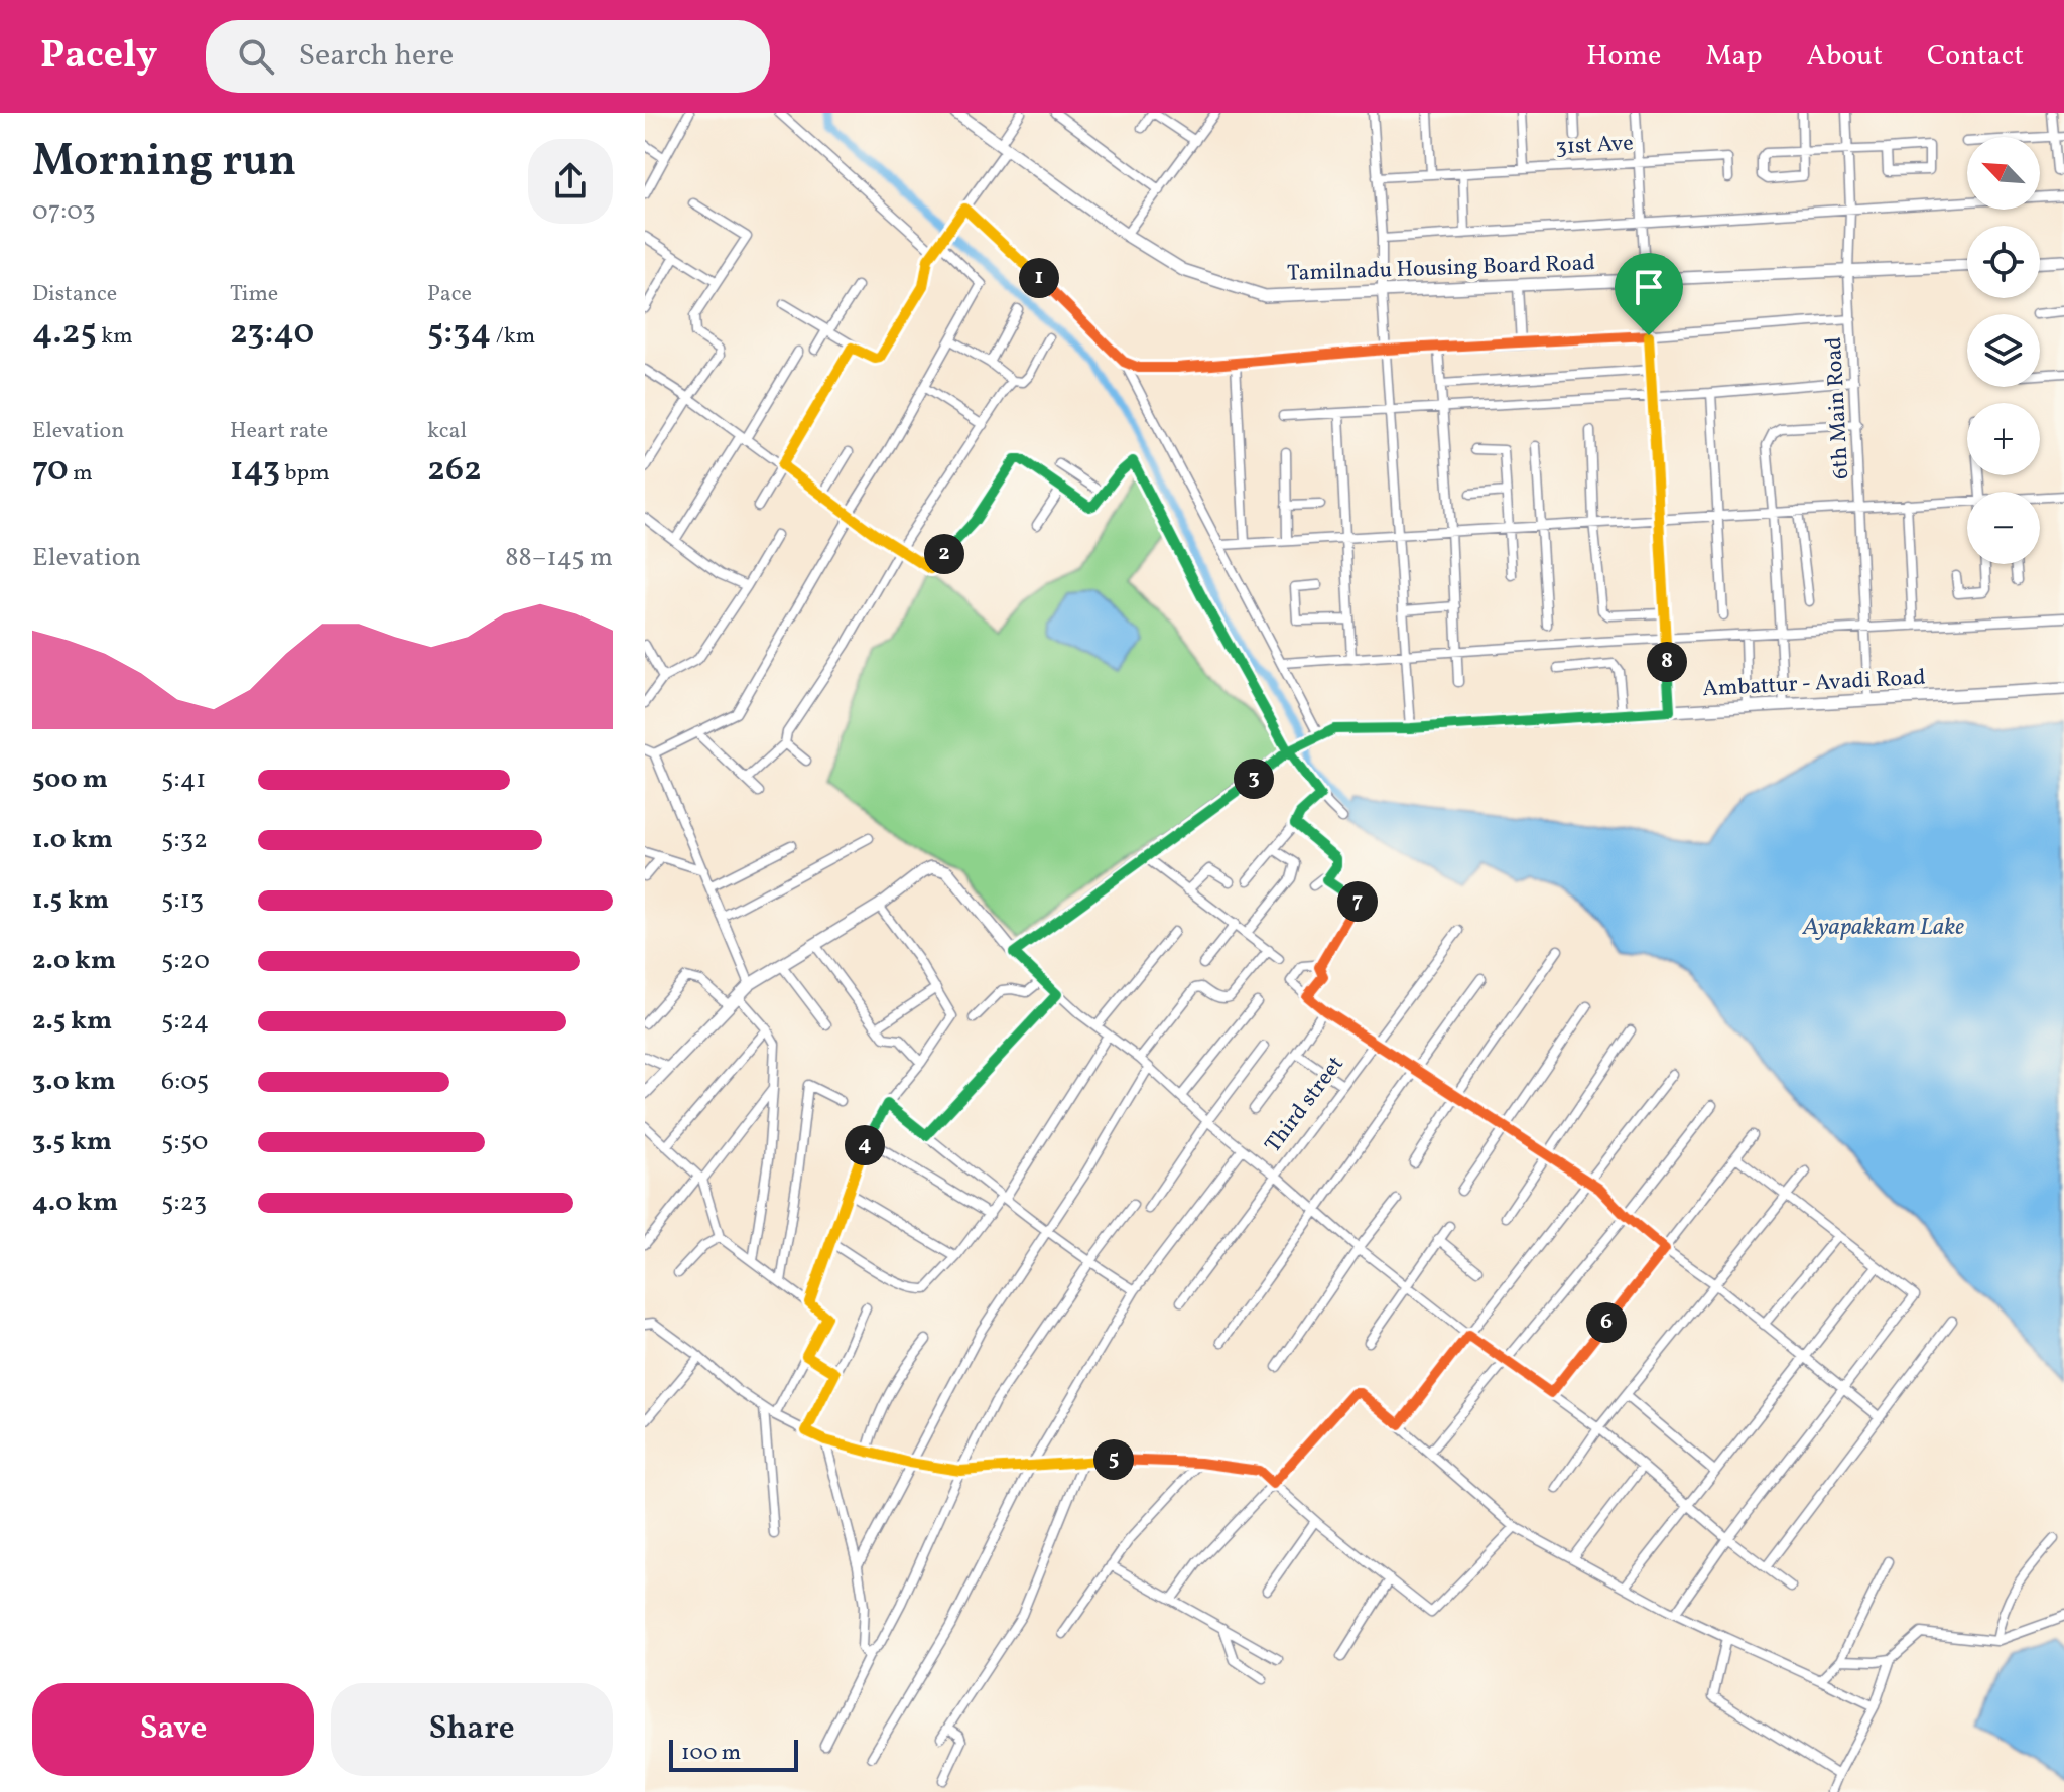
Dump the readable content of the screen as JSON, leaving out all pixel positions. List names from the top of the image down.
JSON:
{
  "streets": {
    "street": [
      "31st Ave",
      "Tamilnadu Housing Board Road",
      "6th Main Road",
      "Ambattur - Avadi Road",
      "Third street"
    ]
  },
  "crossings": [
    ["Tamilnadu Housing Board Road", "6th Main Road"],
    ["6th Main Road", "Ambattur - Avadi Road"]
  ],
  "water": ["Ayapakkam Lake"],
  "scale_bar": "100 m",
  "north": "top left",
  "page": {
    "header": "Pacely",
    "search": "Search here",
    "nav": [
      "Home",
      "Map",
      "About",
      "Contact"
    ],
    "heading": ["Morning run", "07:03"],
    "map_buttons": ["+", "−"],
    "stats": [
      ["Distance", "4.25 km"],
      ["Time", "23:40"],
      ["Pace", "5:34 /km"],
      ["Elevation", "70 m"],
      ["Heart rate", "143 bpm"],
      ["kcal", "262"]
    ],
    "pins": [
      "1",
      "2",
      "8",
      "3",
      "7",
      "4",
      "6",
      "5"
    ],
    "chart": ["Elevation", "88–145 m"],
    "list": [
      {
        "name": "500 m",
        "note": "5:41"
      },
      {
        "name": "1.0 km",
        "note": "5:32"
      },
      {
        "name": "1.5 km",
        "note": "5:13"
      },
      {
        "name": "2.0 km",
        "note": "5:20"
      },
      {
        "name": "2.5 km",
        "note": "5:24"
      },
      {
        "name": "3.0 km",
        "note": "6:05"
      },
      {
        "name": "3.5 km",
        "note": "5:50"
      },
      {
        "name": "4.0 km",
        "note": "5:23"
      }
    ],
    "buttons": ["Save", "Share"],
    "scale": "100 m"
  }
}
